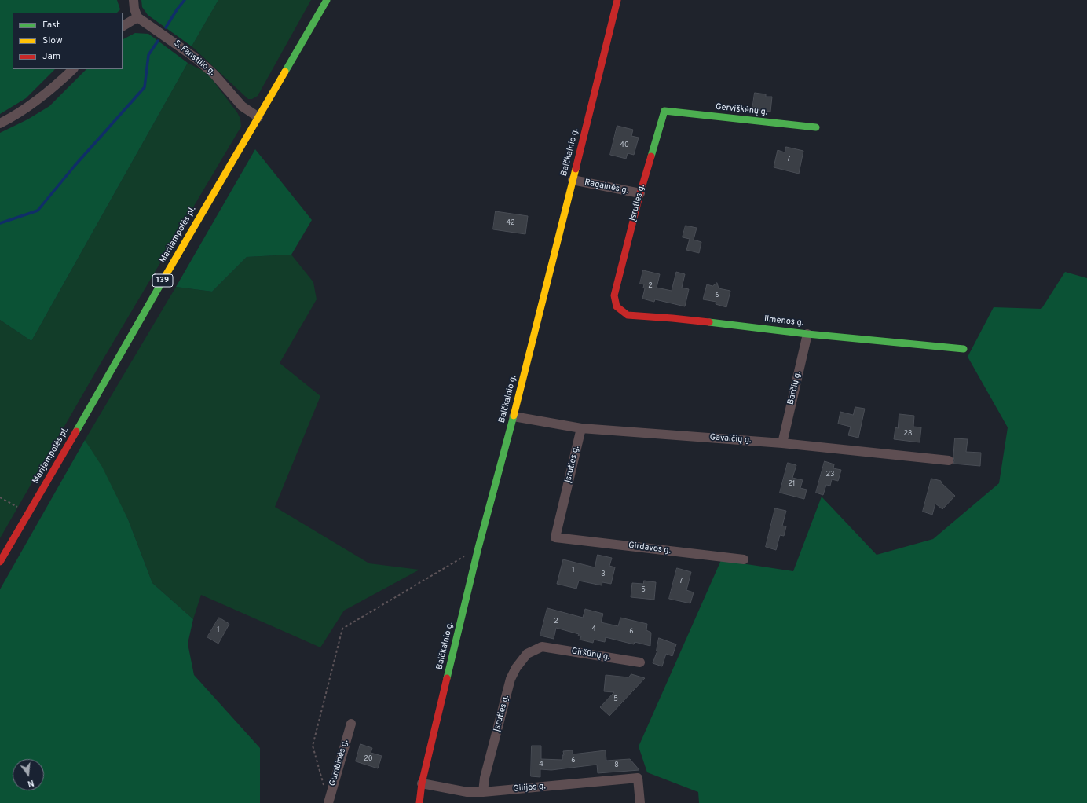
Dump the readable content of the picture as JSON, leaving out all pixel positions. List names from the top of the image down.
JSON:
{
  "streets": {
    "street": [
      "S. Fanstilio g.",
      "Gerviškėnų g.",
      "Balčkalnio g.",
      "Ragainės g.",
      "Įsruties g.",
      "Marijampolės pl.",
      "139",
      "Ilmenos g.",
      "Barčių g.",
      "Gavaičių g.",
      "Girdavos g.",
      "Giršūnų g.",
      "Gumbinės g.",
      "Gilijos g."
    ]
  },
  "crossings": [
    ["S. Fanstilio g.", "Marijampolės pl."],
    ["Gerviškėnų g.", "Įsruties g."],
    ["Balčkalnio g.", "Ragainės g."],
    ["Balčkalnio g.", "Gavaičių g."],
    ["Balčkalnio g.", "Gilijos g."],
    ["Ragainės g.", "Įsruties g."],
    ["Įsruties g.", "Ilmenos g."],
    ["Įsruties g.", "Gavaičių g."],
    ["Įsruties g.", "Girdavos g."],
    ["Įsruties g.", "Giršūnų g."],
    ["Įsruties g.", "Gilijos g."],
    ["Ilmenos g.", "Barčių g."],
    ["Barčių g.", "Gavaičių g."]
  ],
  "house_numbers": [
    "40",
    "7",
    "42",
    "2",
    "6",
    "28",
    "23",
    "21",
    "1",
    "3",
    "7",
    "5",
    "2",
    "4",
    "1",
    "6",
    "5",
    "20",
    "6",
    "4",
    "8"
  ],
  "legend": ["Fast", "Slow", "Jam"],
  "north": "bottom"
}
